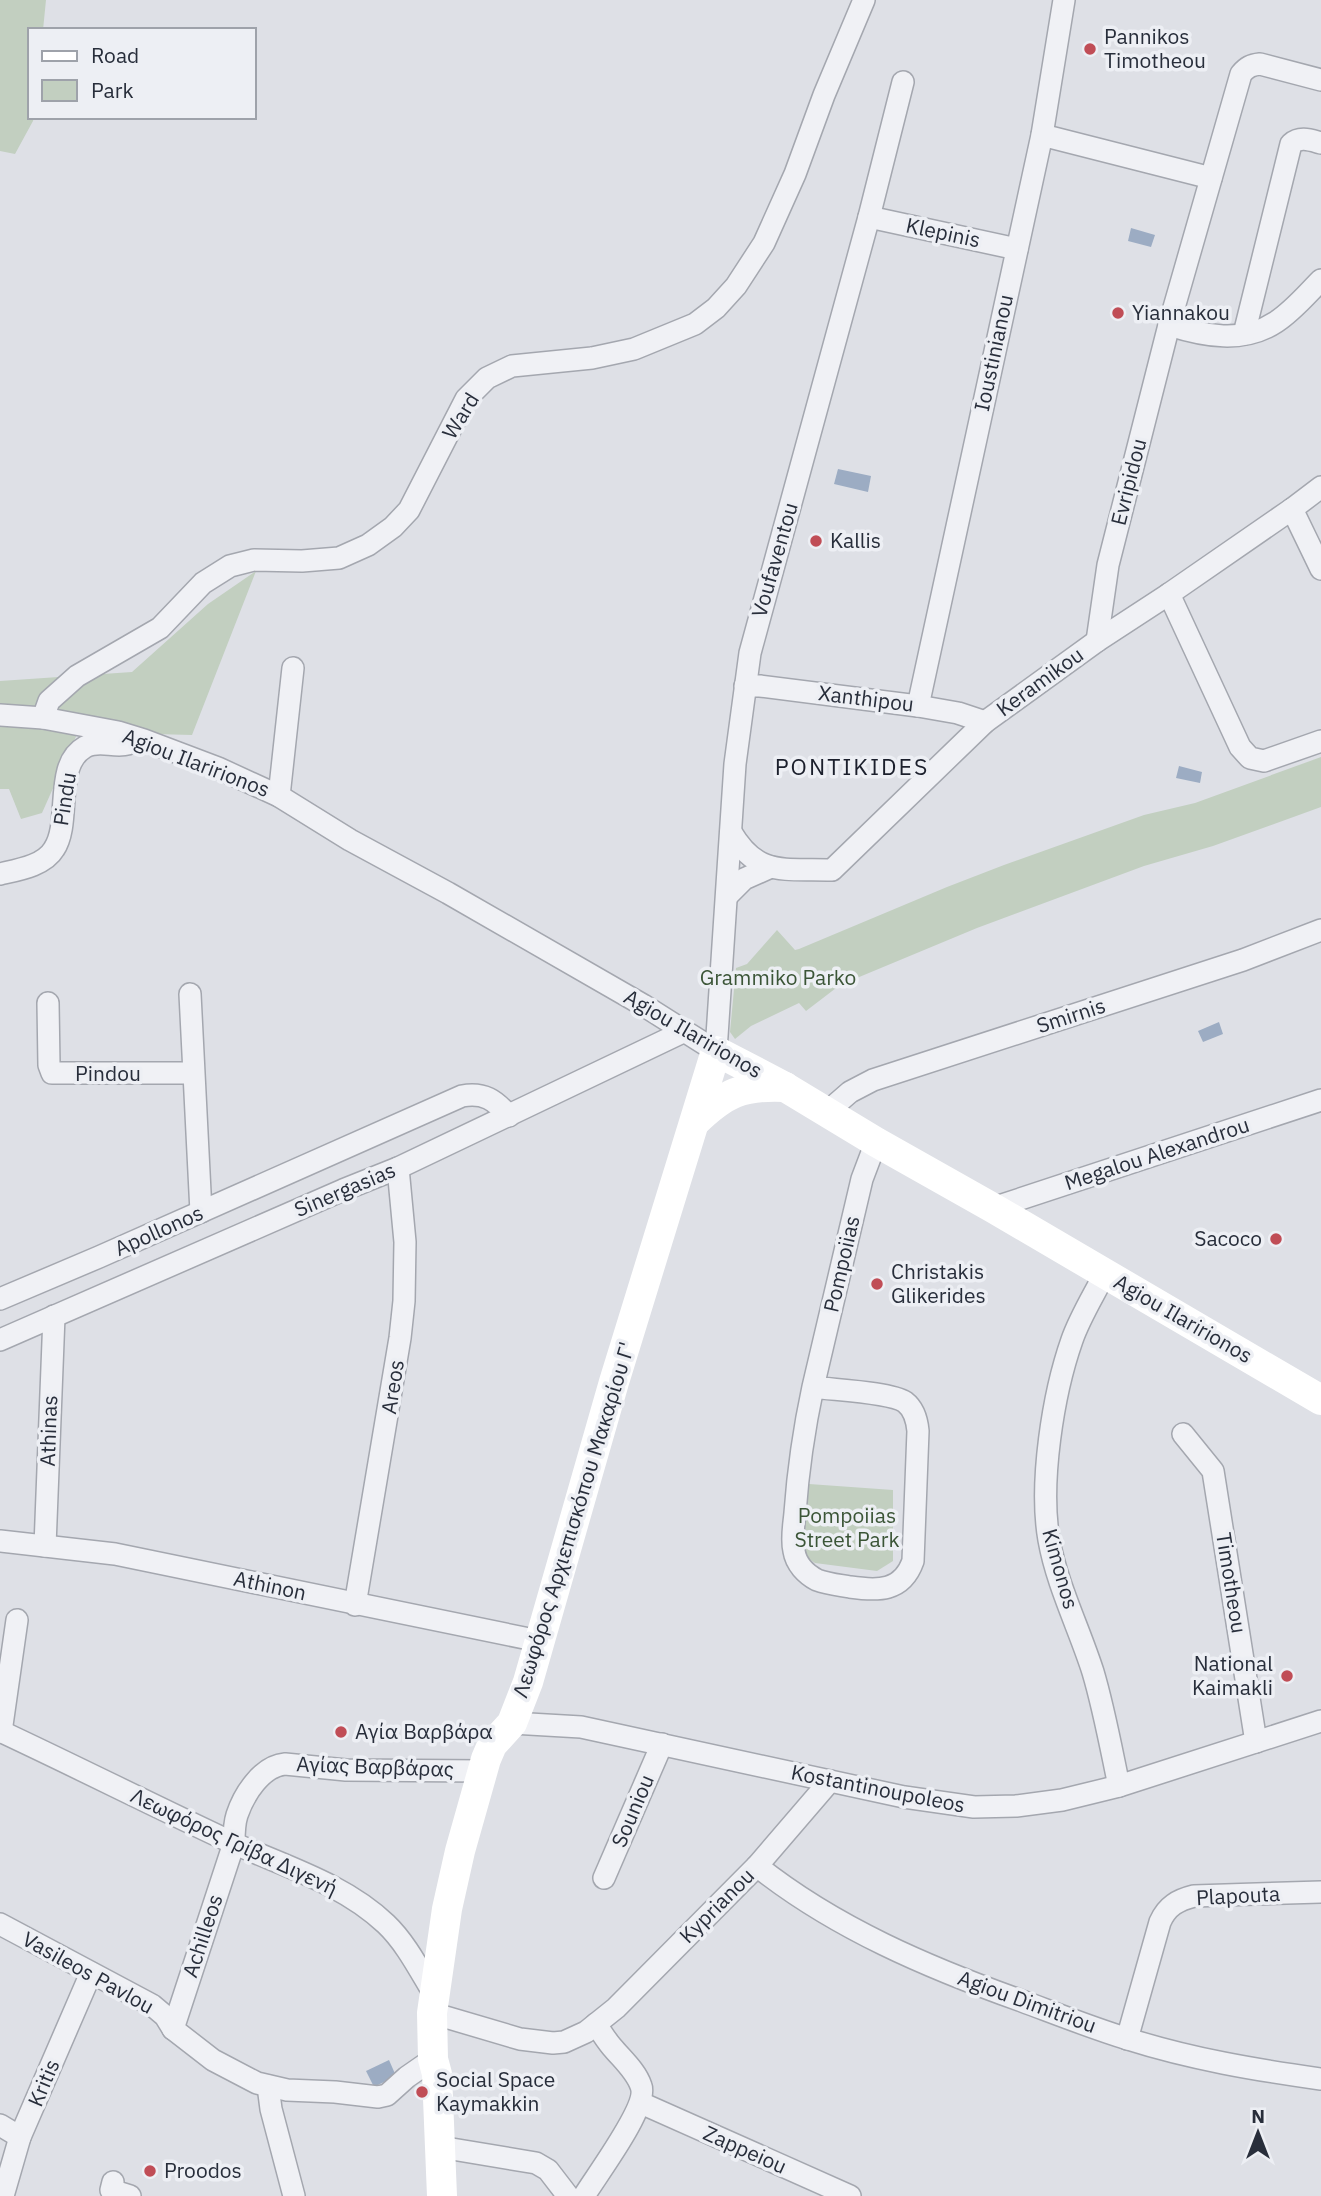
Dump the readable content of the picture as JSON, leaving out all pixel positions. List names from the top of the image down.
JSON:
{
  "streets": {
    "street": [
      "Klepinis",
      "Ioustinianou",
      "Ward",
      "Evripidou",
      "Voufaventou",
      "Keramikou",
      "Xanthipou",
      "Agiou Ilaririonos",
      "Pindu",
      "Smirnis",
      "Pindou",
      "Megalou Alexandrou",
      "Sinergasias",
      "Apollonos",
      "Pompoiias",
      "Areos",
      "Athinas",
      "Λεωφόρος Αρχιεπισκόπου Μακαρίου Γ'",
      "Kimonos",
      "Timotheou",
      "Athinon",
      "Αγίας Βαρβάρας",
      "Kostantinoupoleos",
      "Souniou",
      "Λεωφόρος Γρίβα Διγενή",
      "Plapouta",
      "Kyprianou",
      "Achilleos",
      "Vasileos Pavlou",
      "Agiou Dimitriou",
      "Kritis",
      "Zappeiou"
    ]
  },
  "crossings": [
    ["Klepinis", "Ioustinianou"],
    ["Klepinis", "Voufaventou"],
    ["Ioustinianou", "Xanthipou"],
    ["Ward", "Agiou Ilaririonos"],
    ["Evripidou", "Keramikou"],
    ["Voufaventou", "Keramikou"],
    ["Voufaventou", "Xanthipou"],
    ["Voufaventou", "Agiou Ilaririonos"],
    ["Voufaventou", "Λεωφόρος Αρχιεπισκόπου Μακαρίου Γ'"],
    ["Keramikou", "Xanthipou"],
    ["Agiou Ilaririonos", "Pindu"],
    ["Agiou Ilaririonos", "Smirnis"],
    ["Agiou Ilaririonos", "Megalou Alexandrou"],
    ["Agiou Ilaririonos", "Sinergasias"],
    ["Agiou Ilaririonos", "Pompoiias"],
    ["Agiou Ilaririonos", "Λεωφόρος Αρχιεπισκόπου Μακαρίου Γ'"],
    ["Agiou Ilaririonos", "Kimonos"],
    ["Sinergasias", "Apollonos"],
    ["Sinergasias", "Areos"],
    ["Sinergasias", "Athinas"],
    ["Areos", "Athinon"],
    ["Athinas", "Athinon"],
    ["Λεωφόρος Αρχιεπισκόπου Μακαρίου Γ'", "Athinon"],
    ["Λεωφόρος Αρχιεπισκόπου Μακαρίου Γ'", "Αγίας Βαρβάρας"],
    ["Λεωφόρος Αρχιεπισκόπου Μακαρίου Γ'", "Kostantinoupoleos"],
    ["Λεωφόρος Αρχιεπισκόπου Μακαρίου Γ'", "Λεωφόρος Γρίβα Διγενή"],
    ["Λεωφόρος Αρχιεπισκόπου Μακαρίου Γ'", "Kyprianou"],
    ["Λεωφόρος Αρχιεπισκόπου Μακαρίου Γ'", "Vasileos Pavlou"],
    ["Kimonos", "Kostantinoupoleos"],
    ["Timotheou", "Kostantinoupoleos"],
    ["Αγίας Βαρβάρας", "Λεωφόρος Γρίβα Διγενή"],
    ["Αγίας Βαρβάρας", "Achilleos"],
    ["Kostantinoupoleos", "Souniou"],
    ["Kostantinoupoleos", "Kyprianou"],
    ["Λεωφόρος Γρίβα Διγενή", "Kyprianou"],
    ["Λεωφόρος Γρίβα Διγενή", "Achilleos"],
    ["Plapouta", "Agiou Dimitriou"],
    ["Kyprianou", "Agiou Dimitriou"],
    ["Achilleos", "Vasileos Pavlou"],
    ["Vasileos Pavlou", "Kritis"]
  ],
  "districts": ["PONTIKIDES"],
  "parks": ["Grammiko Parko", "Pompoiias Street Park"],
  "places": [
    "Pannikos Timotheou",
    "Yiannakou",
    "Kallis",
    "Sacoco",
    "Christakis Glikerides",
    "National Kaimakli",
    "Αγία Βαρβάρα",
    "Social Space Kaymakkin",
    "Proodos"
  ],
  "legend": ["Road", "Park"],
  "north": "top"
}
